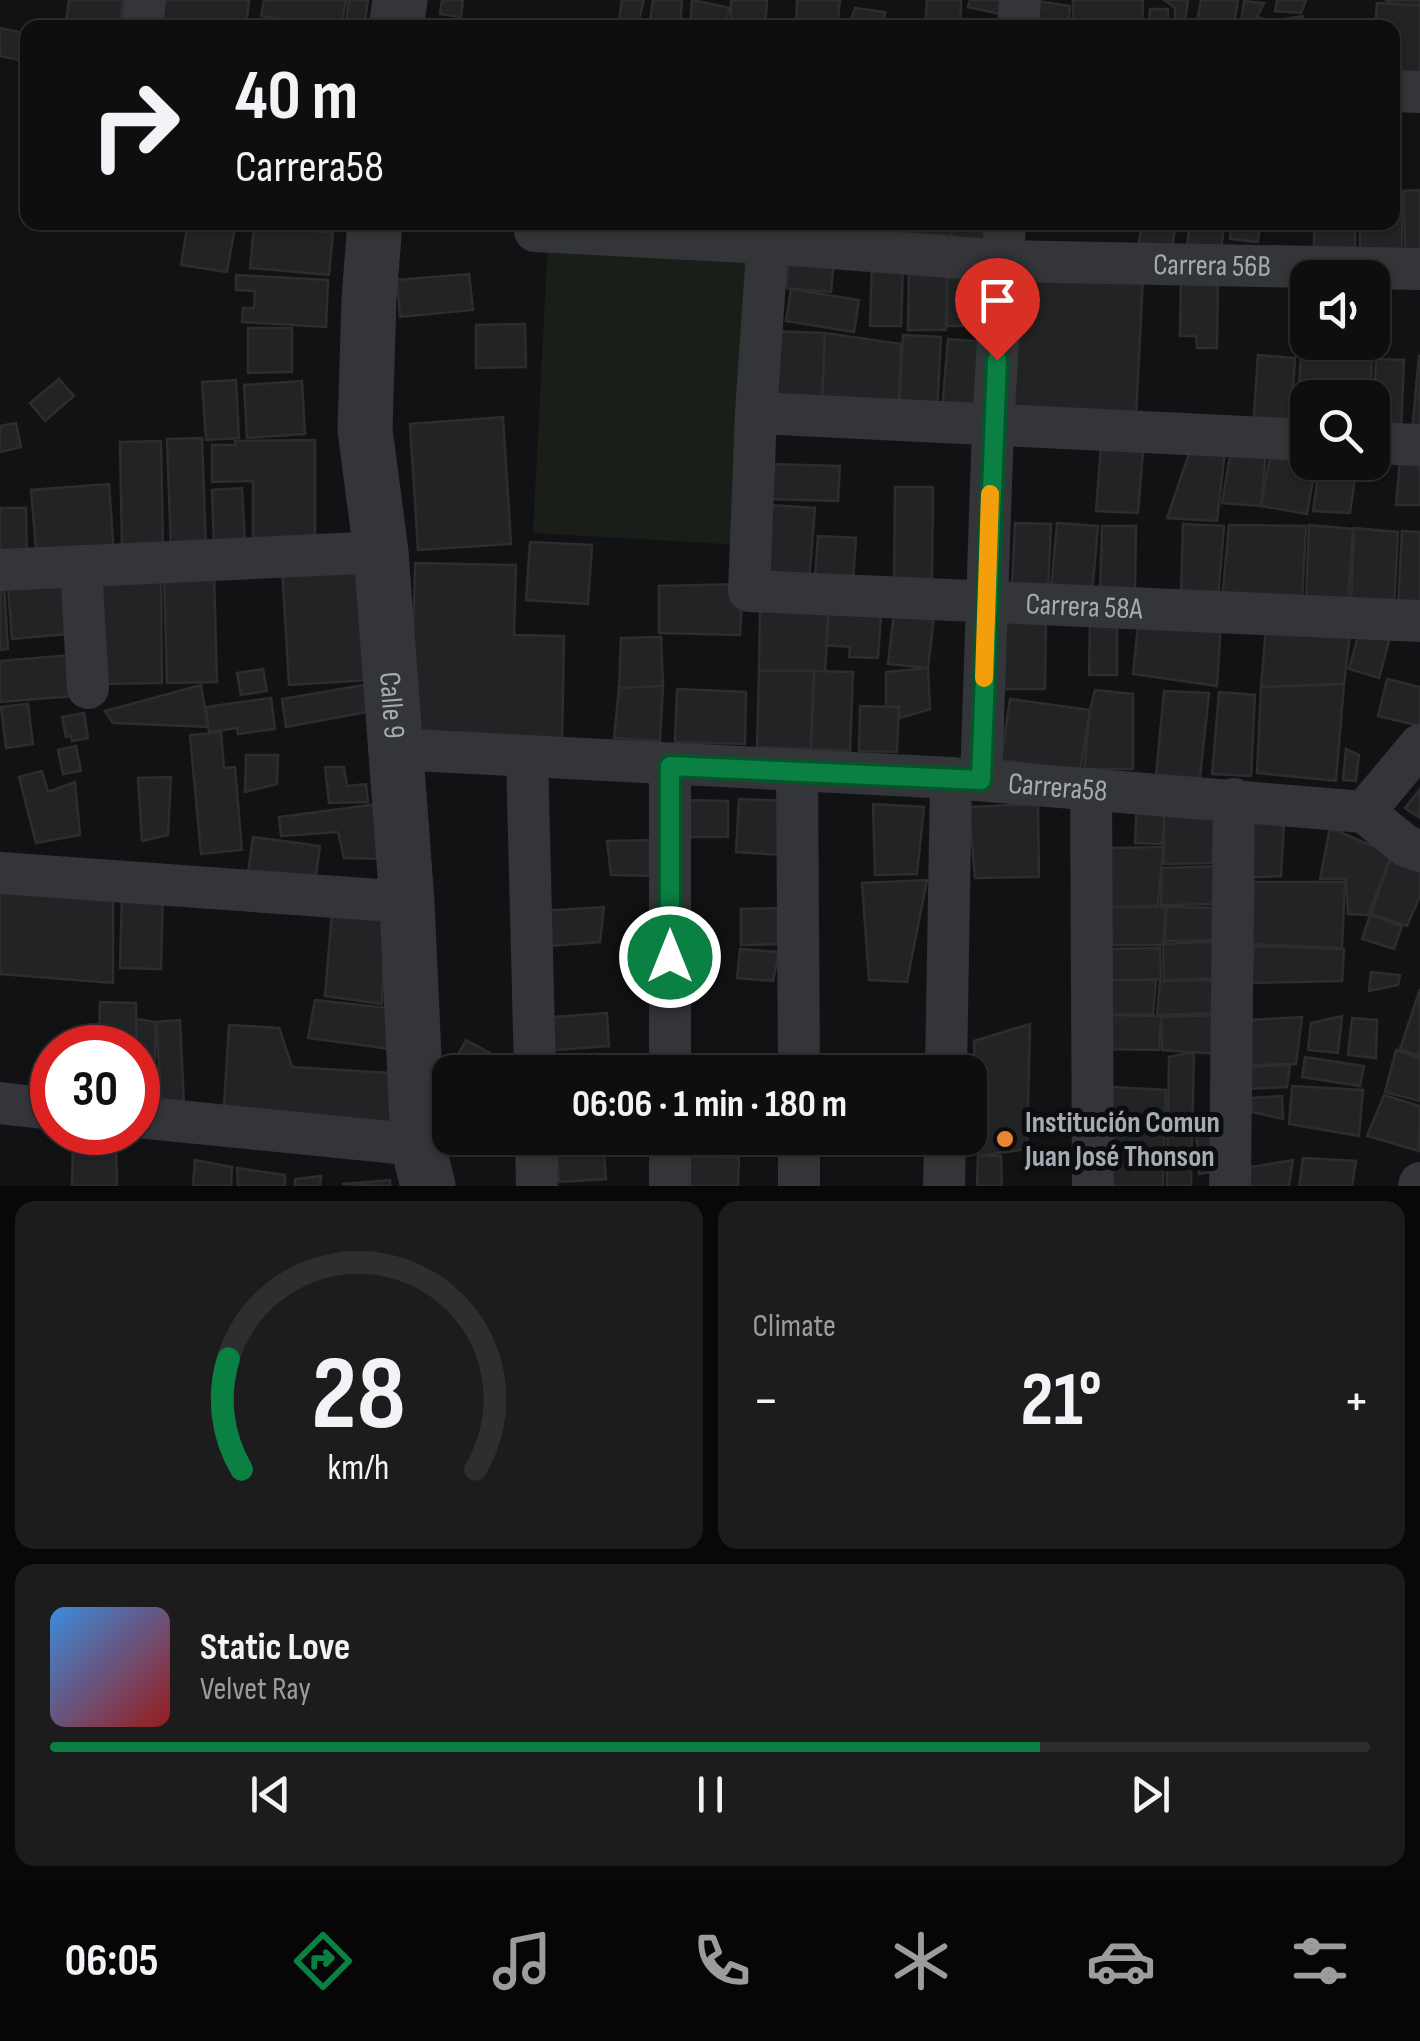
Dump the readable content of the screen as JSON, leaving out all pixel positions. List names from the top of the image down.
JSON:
{
  "streets": {
    "street": [
      "Carrera 56B",
      "Carrera 58A",
      "Calle 9",
      "Carrera58"
    ]
  },
  "crossings": [
    ["Calle 9", "Carrera58"]
  ],
  "places": ["Institución Comun Juan José Thonson"],
  "page": {
    "turn": ["40 m", "Carrera58"],
    "limit": "30",
    "trip": "06:06 · 1 min · 180 m",
    "tile": "Climate",
    "heat": ["−", "21°", "+"],
    "song": ["Static Love", "Velvet Ray"],
    "tabs": "06:05",
    "gauge": ["28", "km/h"]
  }
}
